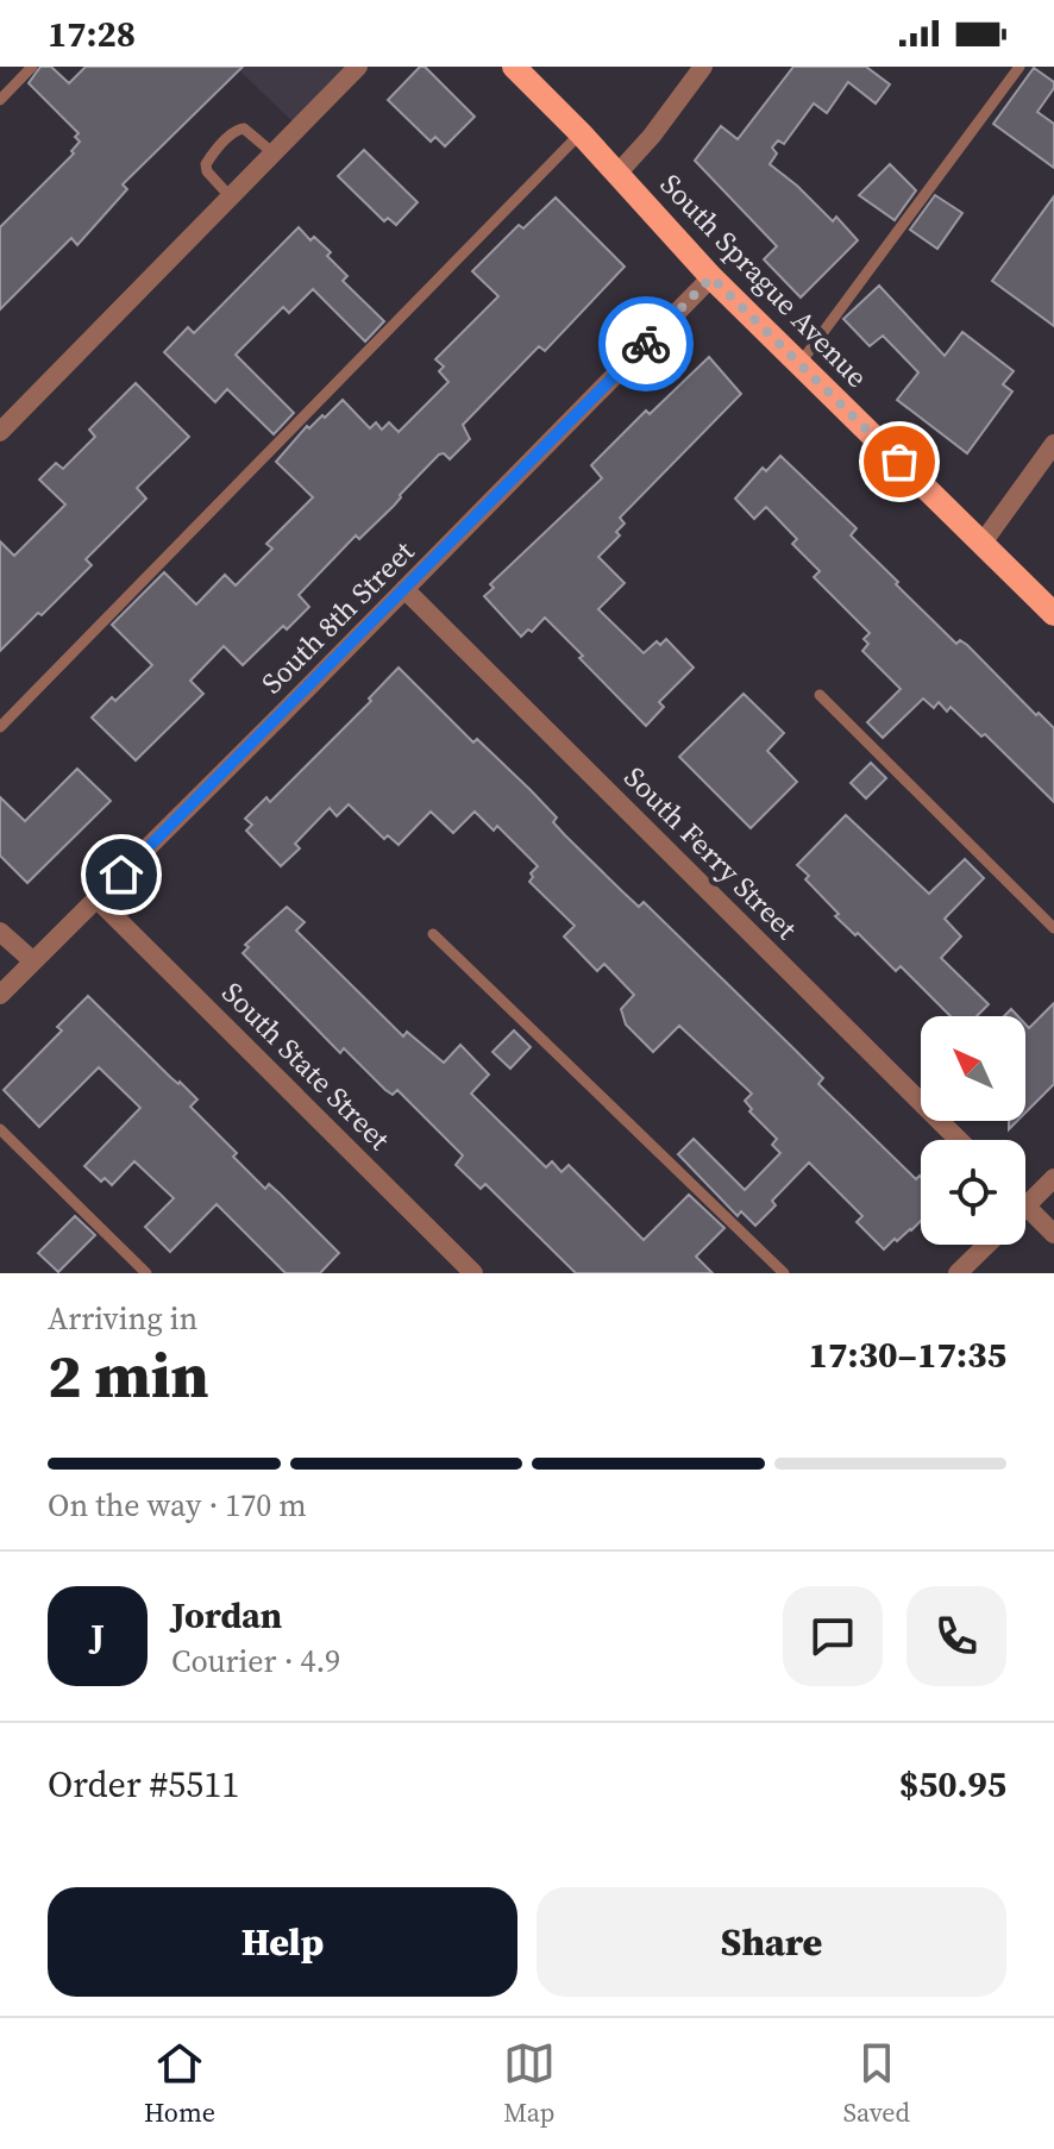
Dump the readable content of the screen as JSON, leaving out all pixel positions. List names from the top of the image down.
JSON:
{
  "streets": {
    "main road": ["South Sprague Avenue"],
    "street": ["South 8th Street", "South Ferry Street", "South State Street"]
  },
  "crossings": [
    ["South Sprague Avenue", "South 8th Street"],
    ["South 8th Street", "South Ferry Street"],
    ["South 8th Street", "South State Street"]
  ],
  "north": "top left",
  "page": {
    "status": "17:28",
    "heading": ["2 min", "Arriving in", "17:30–17:35"],
    "panel": [
      "Jordan",
      "Courier · 4.9",
      "Order #5511",
      "$50.95"
    ],
    "bar": "On the way · 170 m",
    "round": "J",
    "buttons": ["Help", "Share"],
    "tabs": ["Home", "Map", "Saved"]
  }
}
